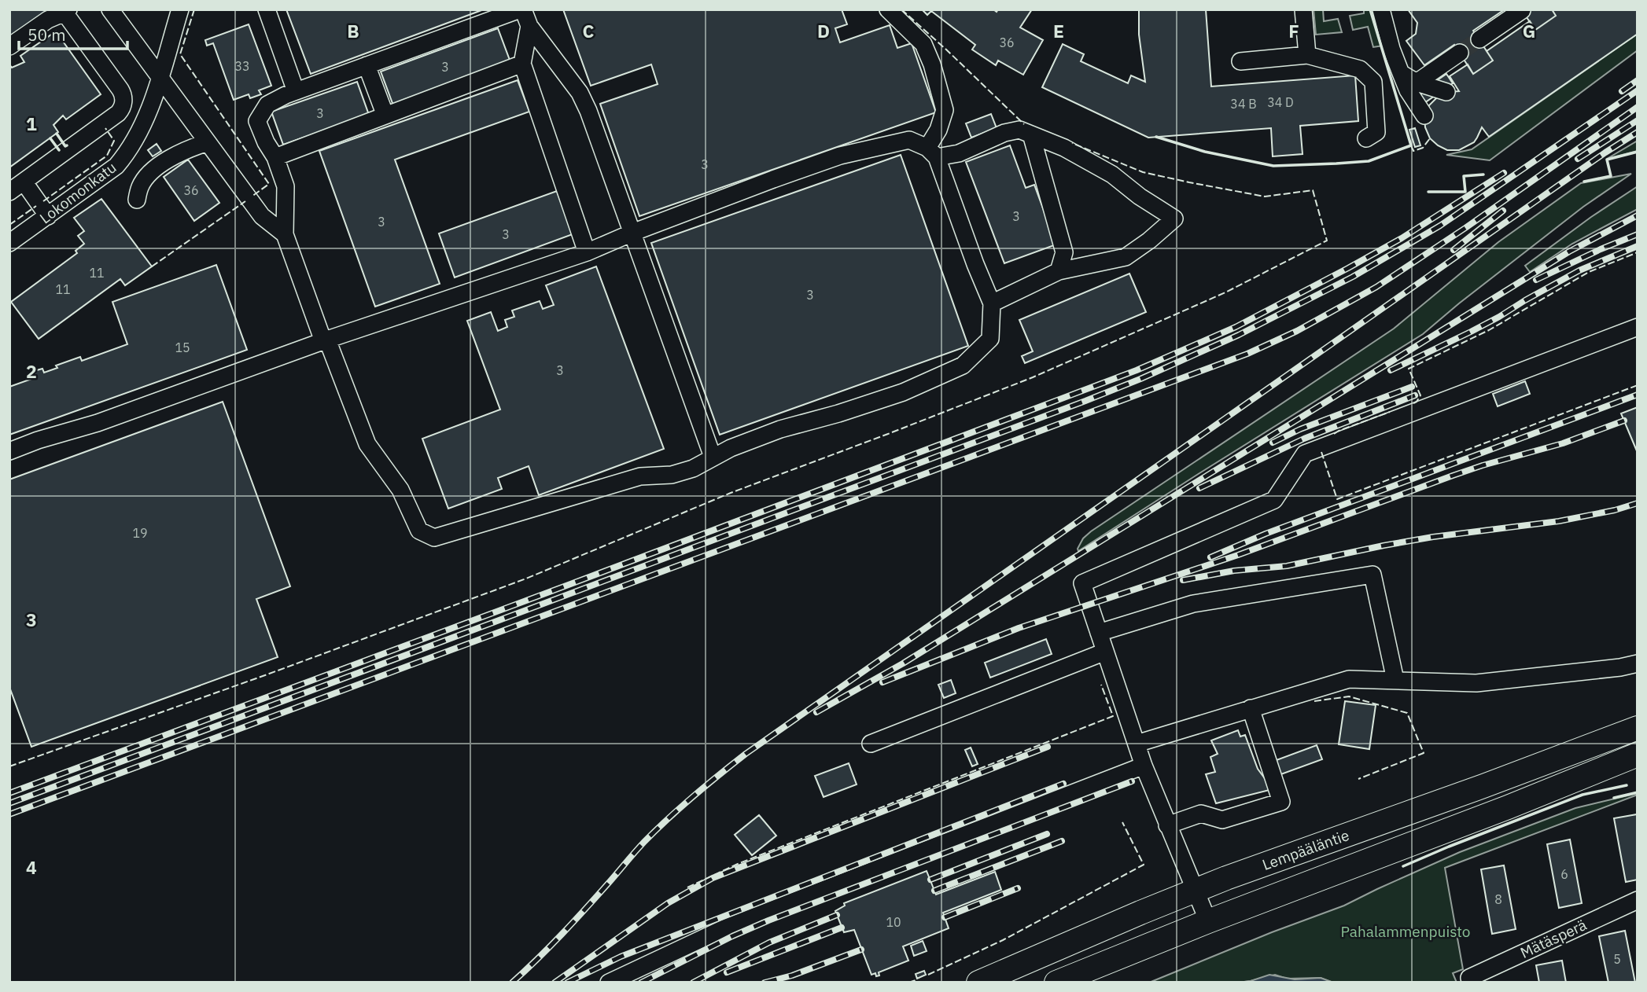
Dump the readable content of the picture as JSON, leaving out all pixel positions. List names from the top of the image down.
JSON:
{
  "streets": {
    "highway": ["Lempääläntie"],
    "street": ["Lokomonkatu", "Mätäsperä"]
  },
  "parks": ["Pahalammenpuisto"],
  "house_numbers": [
    "36",
    "33",
    "3",
    "34 D",
    "34 B",
    "3",
    "3",
    "36",
    "3",
    "3",
    "3",
    "11",
    "11",
    "3",
    "15",
    "3",
    "19",
    "6",
    "8",
    "10",
    "5"
  ],
  "scale_bar": "50 m",
  "grid": {
    "columns": [
      "B",
      "C",
      "D",
      "E",
      "F",
      "G"
    ],
    "rows": [
      "1",
      "2",
      "3",
      "4"
    ]
  }
}
